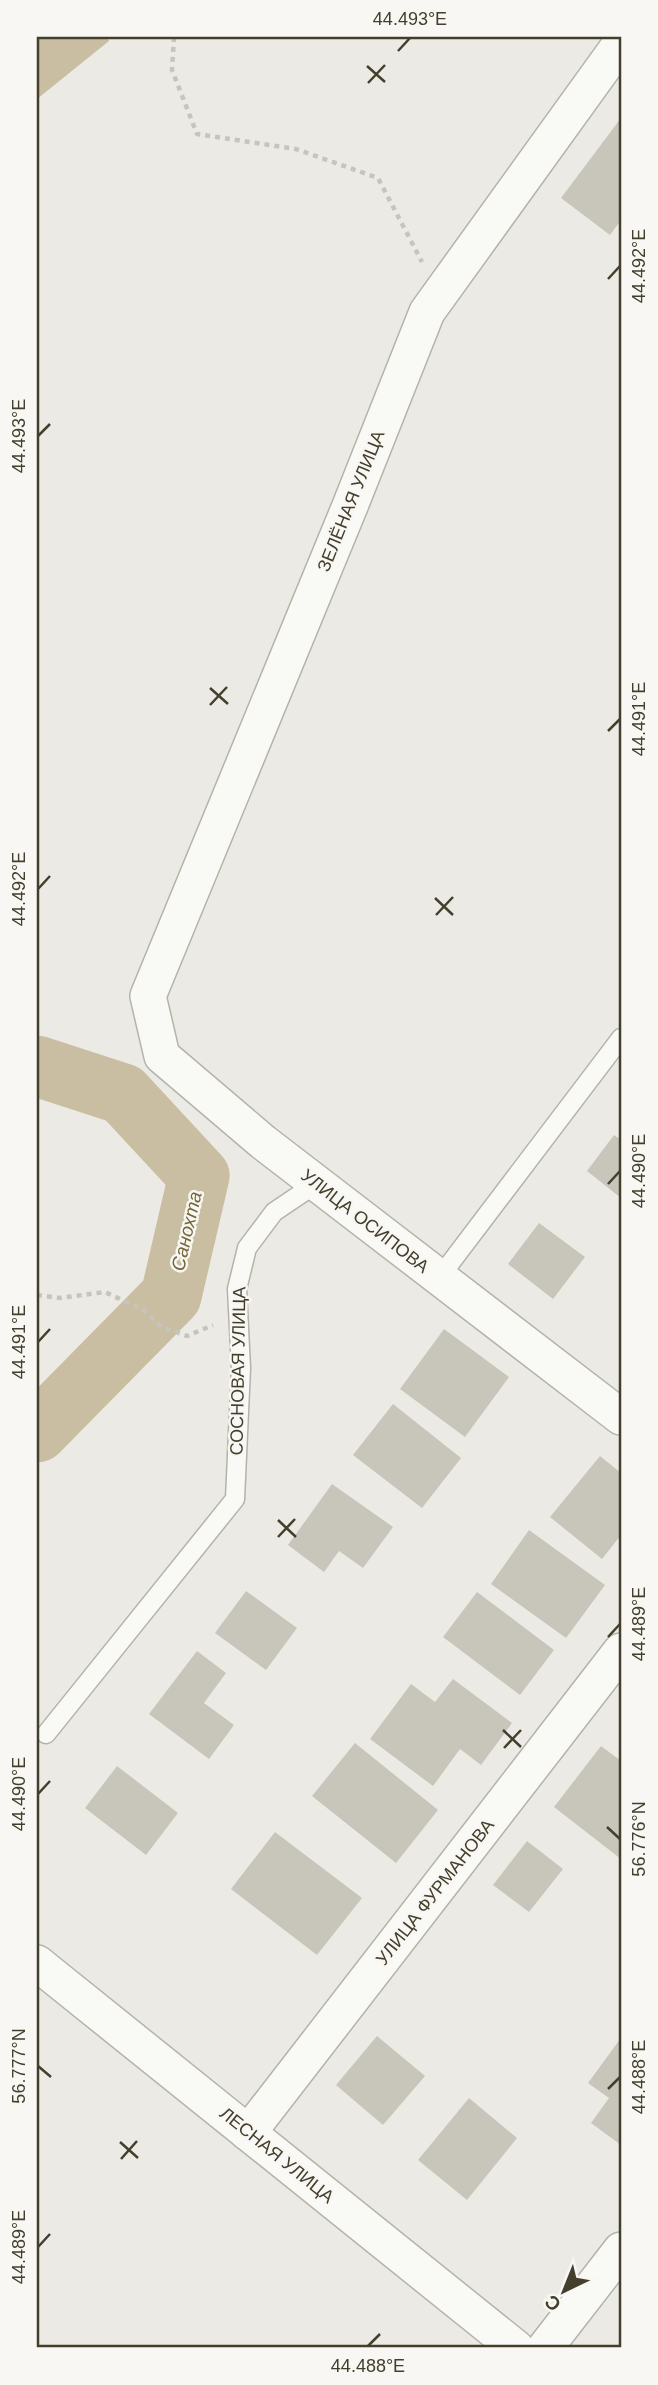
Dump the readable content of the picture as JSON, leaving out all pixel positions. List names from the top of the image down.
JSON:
{
  "streets": {
    "street": [
      "ЗЕЛЁНАЯ УЛИЦА",
      "УЛИЦА ОСИПОВА",
      "УЛИЦА ФУРМАНОВА",
      "ЛЕСНАЯ УЛИЦА"
    ],
    "lane": ["СОСНОВАЯ УЛИЦА"]
  },
  "crossings": [
    ["ЗЕЛЁНАЯ УЛИЦА", "УЛИЦА ОСИПОВА"],
    ["УЛИЦА ОСИПОВА", "СОСНОВАЯ УЛИЦА"],
    ["УЛИЦА ФУРМАНОВА", "ЛЕСНАЯ УЛИЦА"]
  ],
  "water": ["Санохта"],
  "north": "bottom left",
  "coordinates": [
    "44.493°E",
    "44.492°E",
    "44.491°E",
    "44.490°E",
    "44.489°E",
    "56.776°N",
    "56.777°N",
    "44.488°E"
  ]
}
